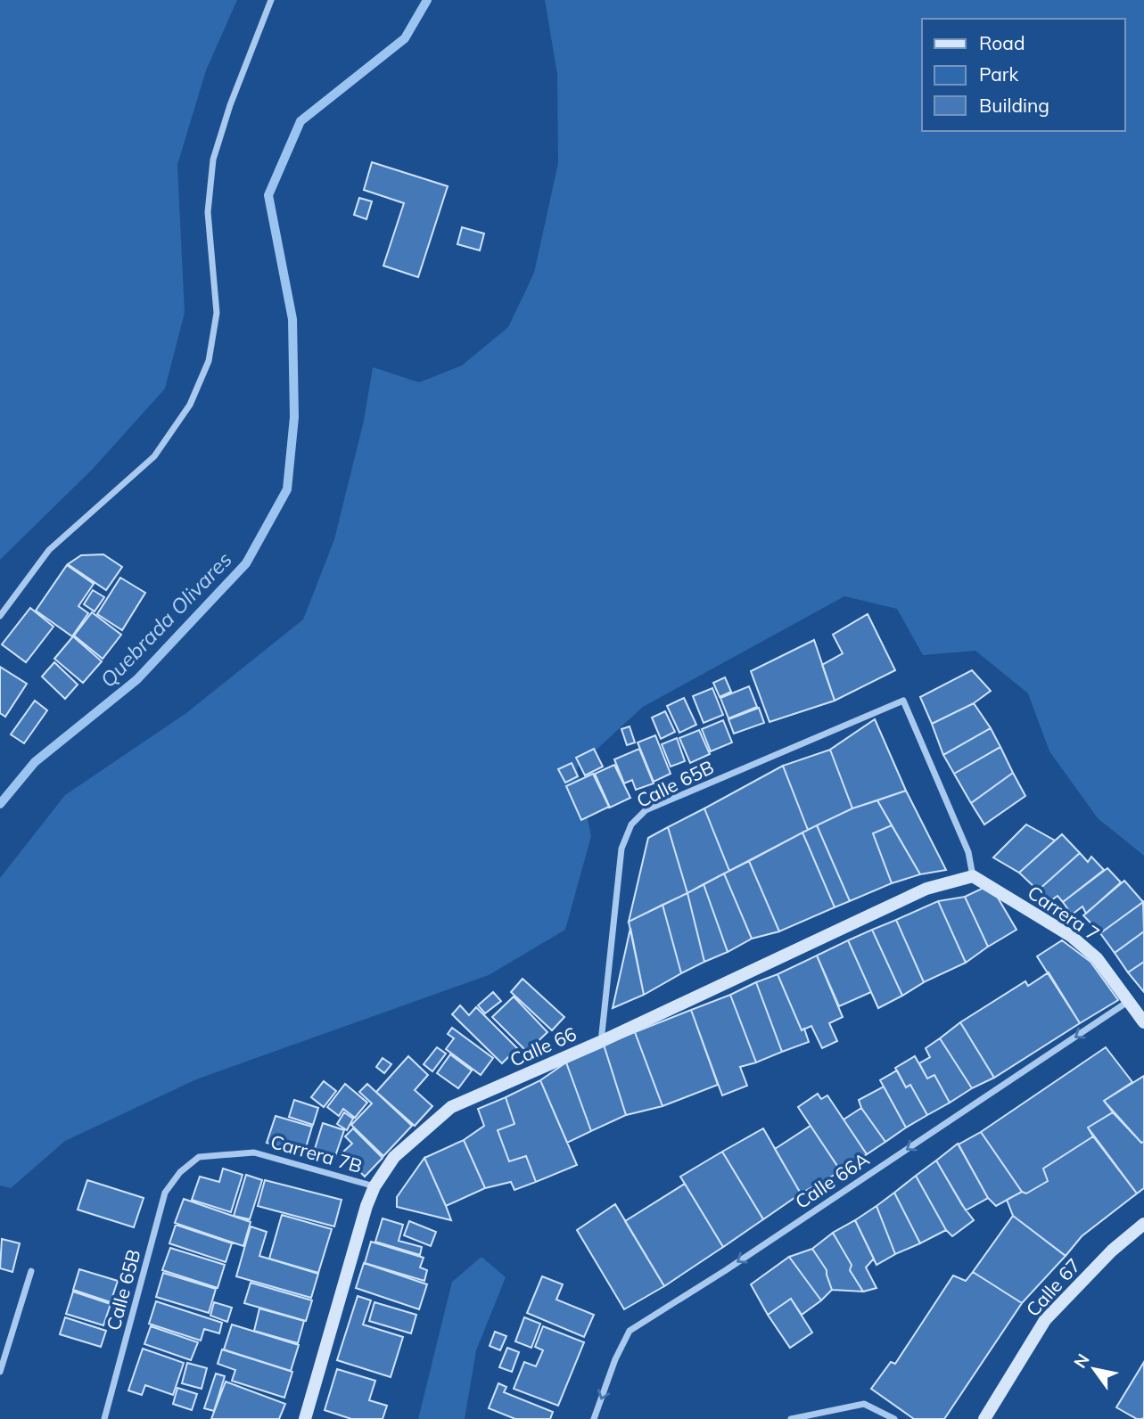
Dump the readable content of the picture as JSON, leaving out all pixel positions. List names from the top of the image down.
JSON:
{
  "streets": {
    "street": [
      "Calle 65B",
      "Carrera 7",
      "Calle 66",
      "Carrera 7B",
      "Calle 66A",
      "Calle 67"
    ]
  },
  "crossings": [
    ["Calle 65B", "Carrera 7"],
    ["Calle 65B", "Calle 66"],
    ["Calle 65B", "Carrera 7B"],
    ["Carrera 7", "Calle 66"],
    ["Carrera 7", "Calle 66A"],
    ["Calle 66", "Carrera 7B"]
  ],
  "one_way": ["Calle 66A"],
  "water": ["Quebrada Olivares"],
  "legend": ["Road", "Park", "Building"],
  "north": "top left"
}
